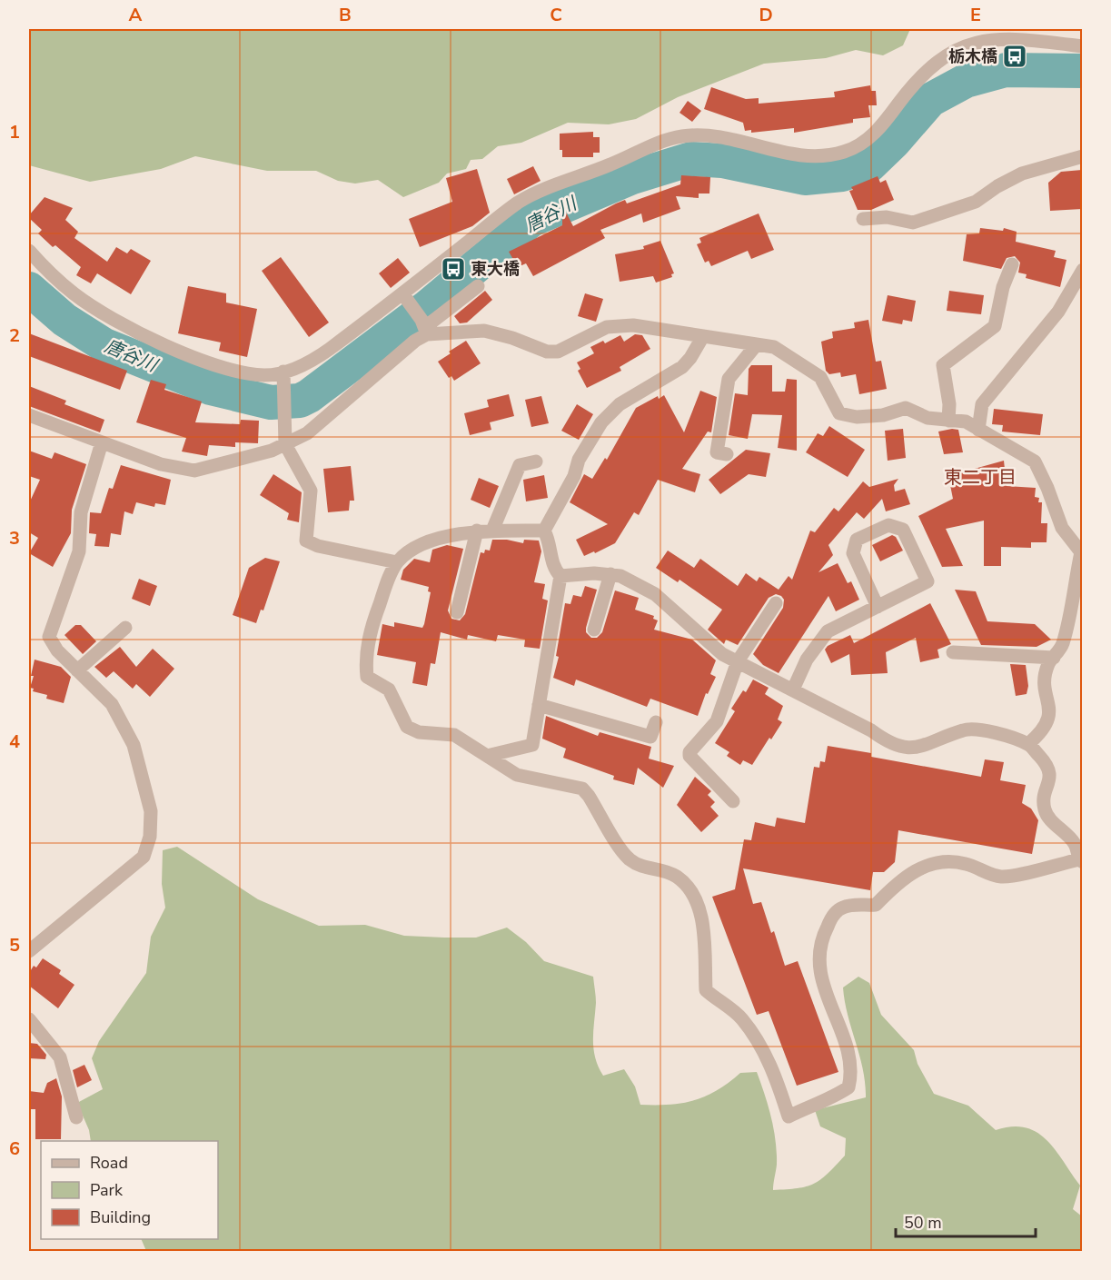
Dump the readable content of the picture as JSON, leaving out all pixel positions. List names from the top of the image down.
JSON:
{
  "districts": ["東二丁目"],
  "water": ["唐谷川"],
  "places": {
    "bus stop": ["栃木橋", "東大橋"]
  },
  "legend": ["Road", "Park", "Building"],
  "scale_bar": "50 m",
  "grid": {
    "columns": [
      "A",
      "B",
      "C",
      "D",
      "E"
    ],
    "rows": [
      "1",
      "2",
      "3",
      "4",
      "5",
      "6"
    ]
  }
}
